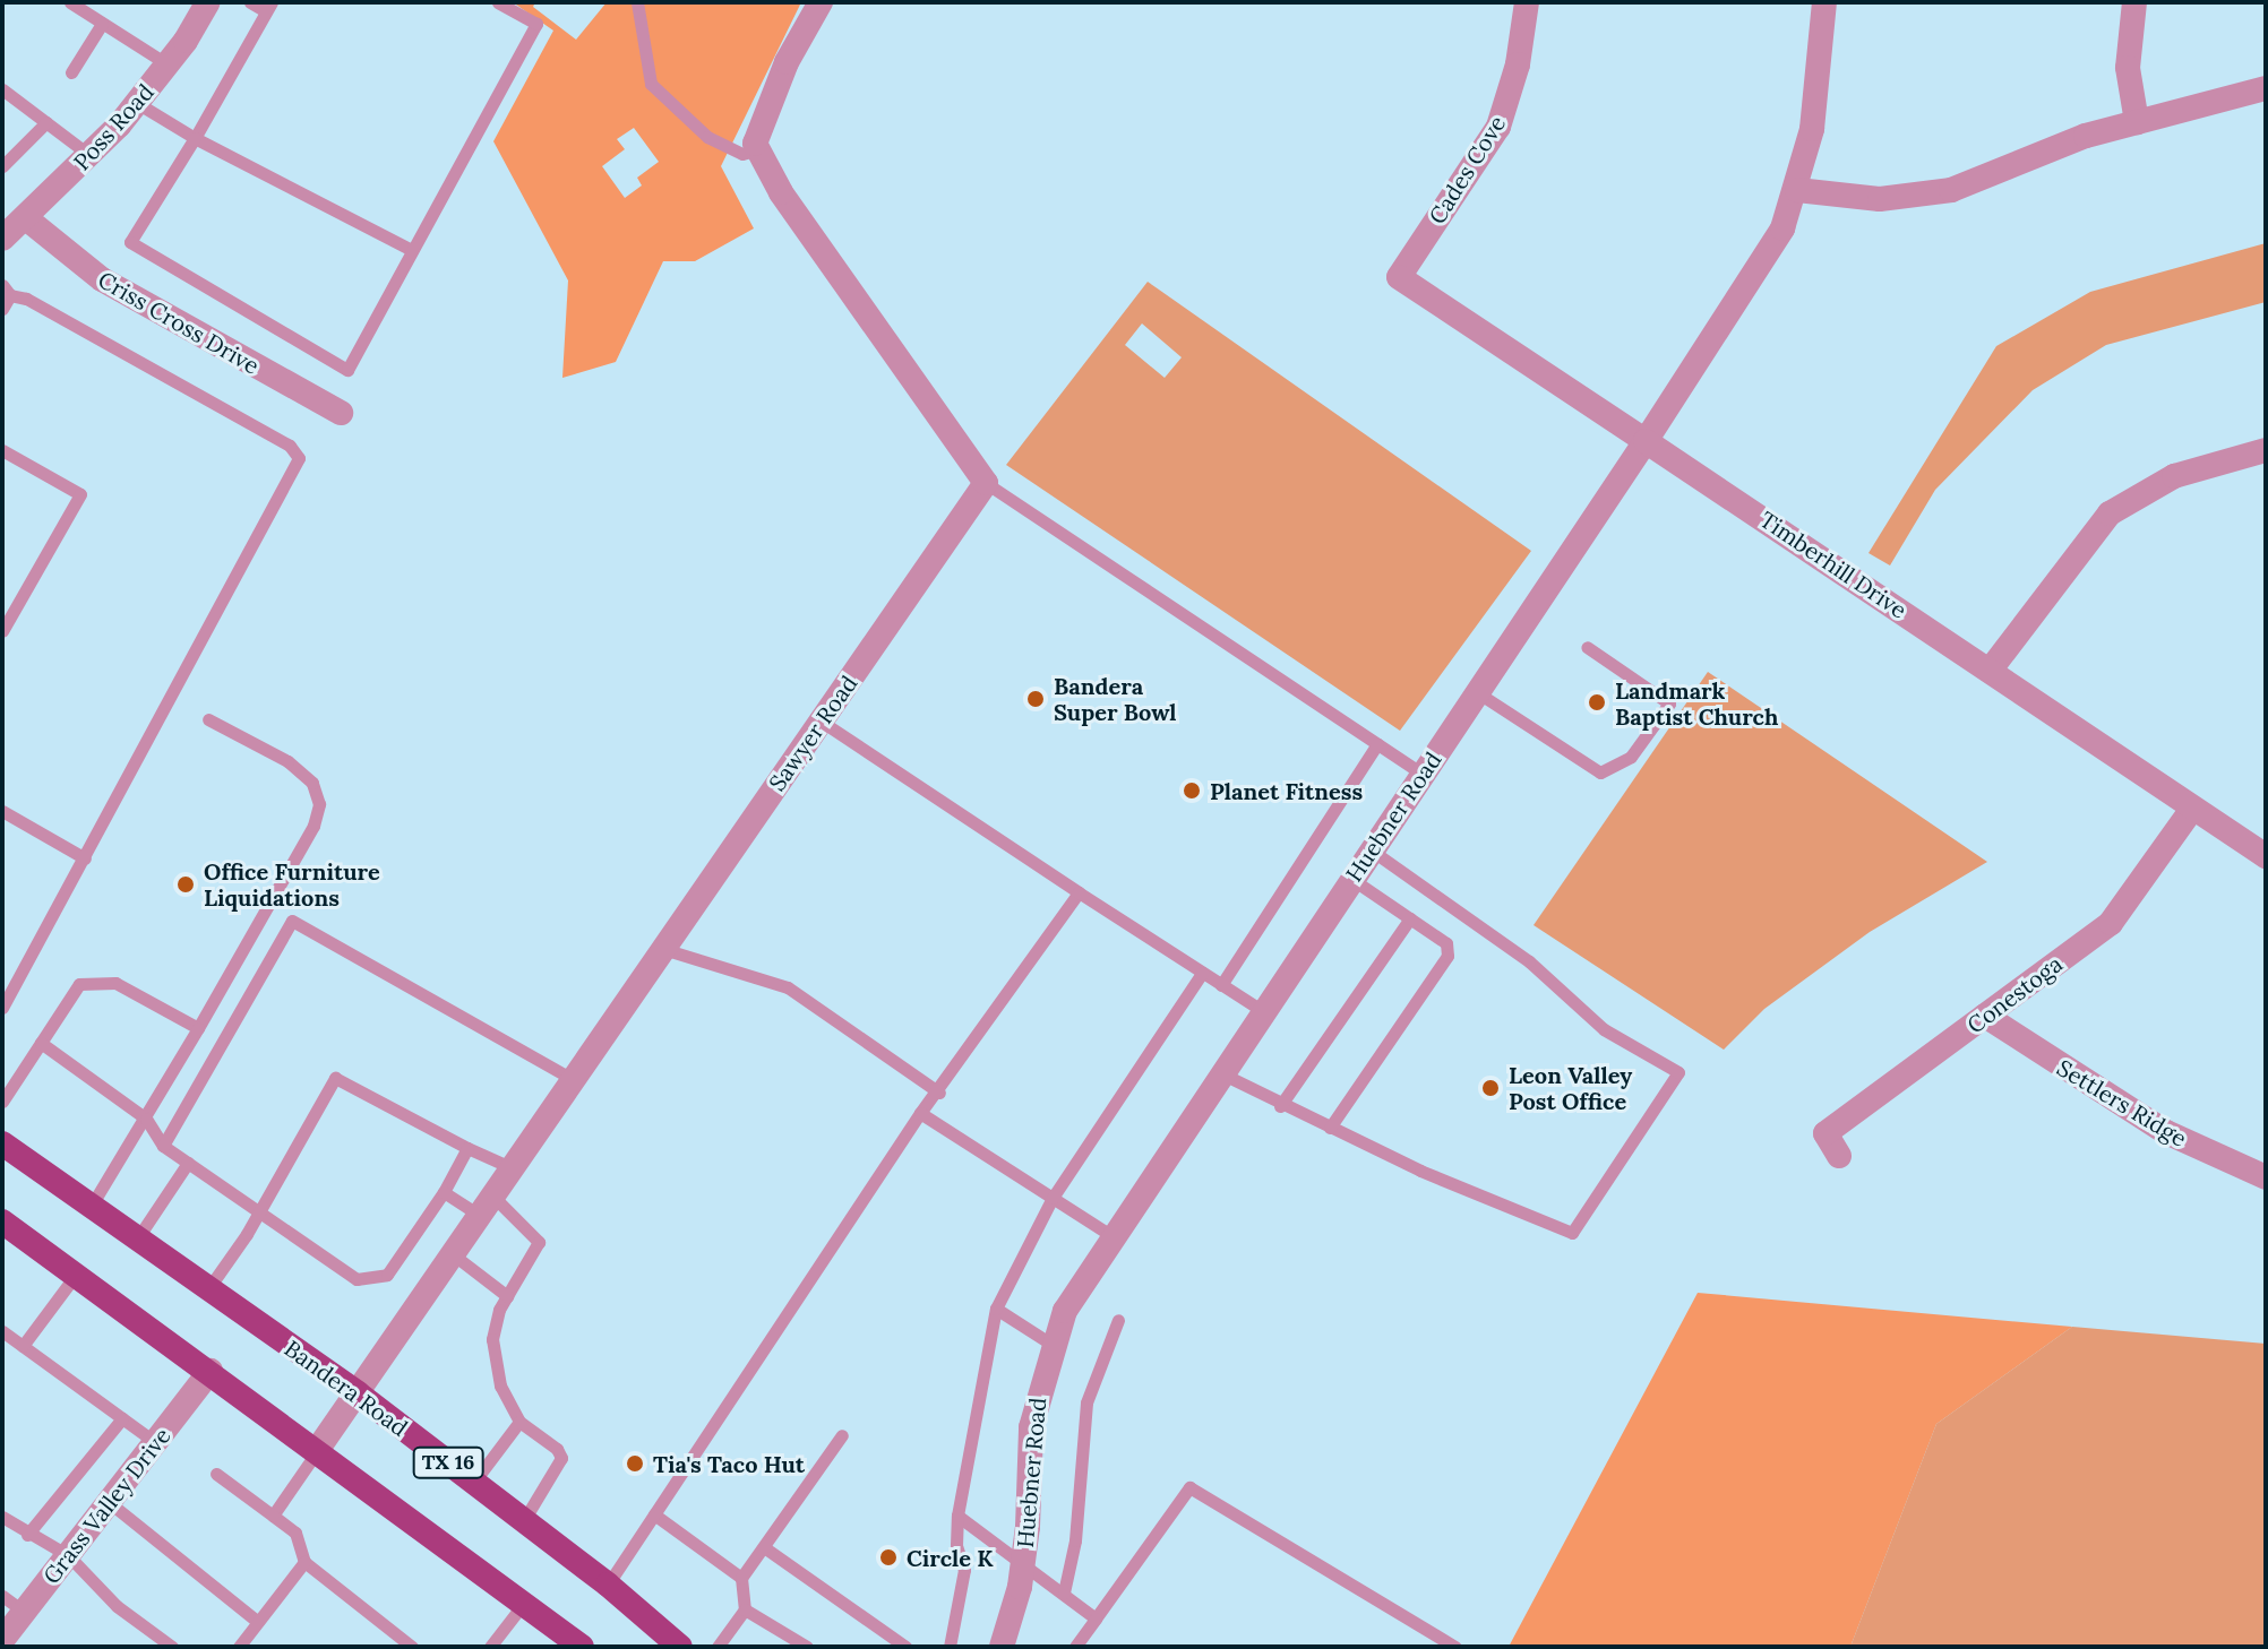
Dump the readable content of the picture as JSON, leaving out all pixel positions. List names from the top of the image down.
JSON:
{
  "streets": {
    "main road": ["Bandera Road", "TX 16"],
    "street": [
      "Poss Road",
      "Cades Cove",
      "Criss Cross Drive",
      "Timberhill Drive",
      "Sawyer Road",
      "Huebner Road",
      "Conestoga",
      "Settlers Ridge",
      "Grass Valley Drive"
    ]
  },
  "crossings": [
    ["Poss Road", "Criss Cross Drive"],
    ["Cades Cove", "Timberhill Drive"],
    ["Timberhill Drive", "Huebner Road"],
    ["Timberhill Drive", "Conestoga"],
    ["Sawyer Road", "Bandera Road"],
    ["Sawyer Road", "TX 16"],
    ["Conestoga", "Settlers Ridge"],
    ["TX 16", "Grass Valley Drive"]
  ],
  "places": [
    "Bandera Super Bowl",
    "Landmark Baptist Church",
    "Planet Fitness",
    "Office Furniture Liquidations",
    "Leon Valley Post Office",
    "Tia's Taco Hut",
    "Circle K"
  ]
}
